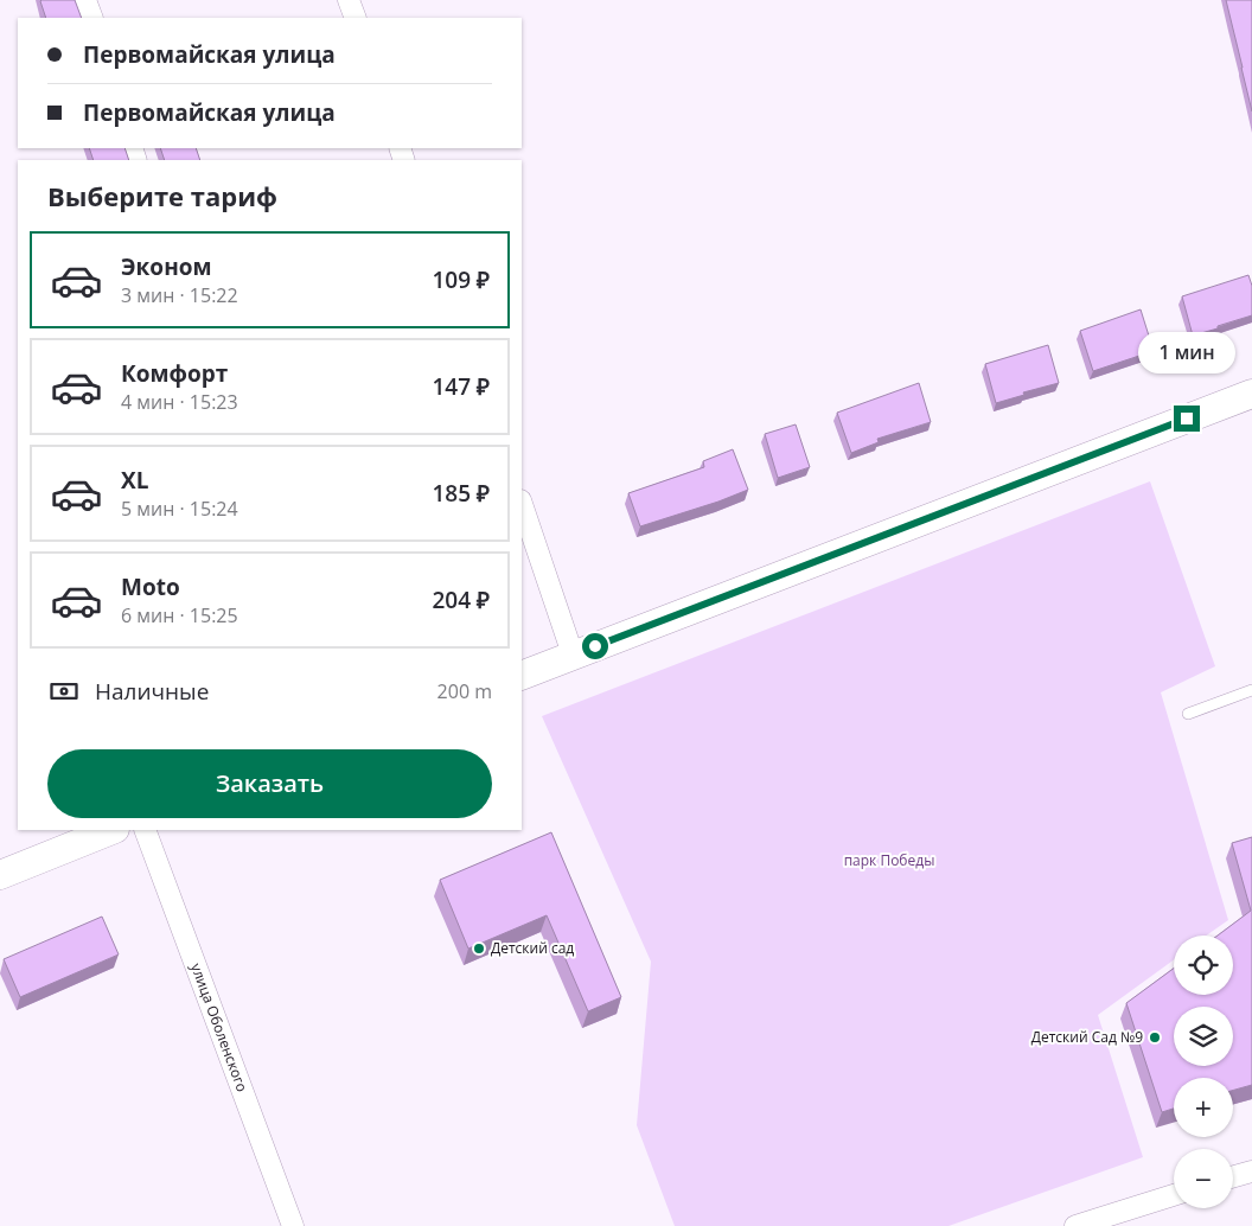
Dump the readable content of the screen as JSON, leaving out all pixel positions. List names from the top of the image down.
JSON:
{
  "streets": {
    "street": ["улица Оболенского"]
  },
  "parks": ["парк Победы"],
  "places": ["Детский сад", "Детский Сад №9"],
  "page": {
    "banner": ["Первомайская улица", "Первомайская улица"],
    "heading": "Выберите тариф",
    "list": [
      {
        "name": "Эконом",
        "note": "3 мин · 15:22",
        "value": "109 ₽"
      },
      {
        "name": "Комфорт",
        "note": "4 мин · 15:23",
        "value": "147 ₽"
      },
      {
        "name": "XL",
        "note": "5 мин · 15:24",
        "value": "185 ₽"
      },
      {
        "name": "Moto",
        "note": "6 мин · 15:25",
        "value": "204 ₽"
      }
    ],
    "bubble": "1 мин",
    "pay": ["Наличные", "200 m"],
    "buttons": "Заказать",
    "map_buttons": ["+", "−"]
  }
}
